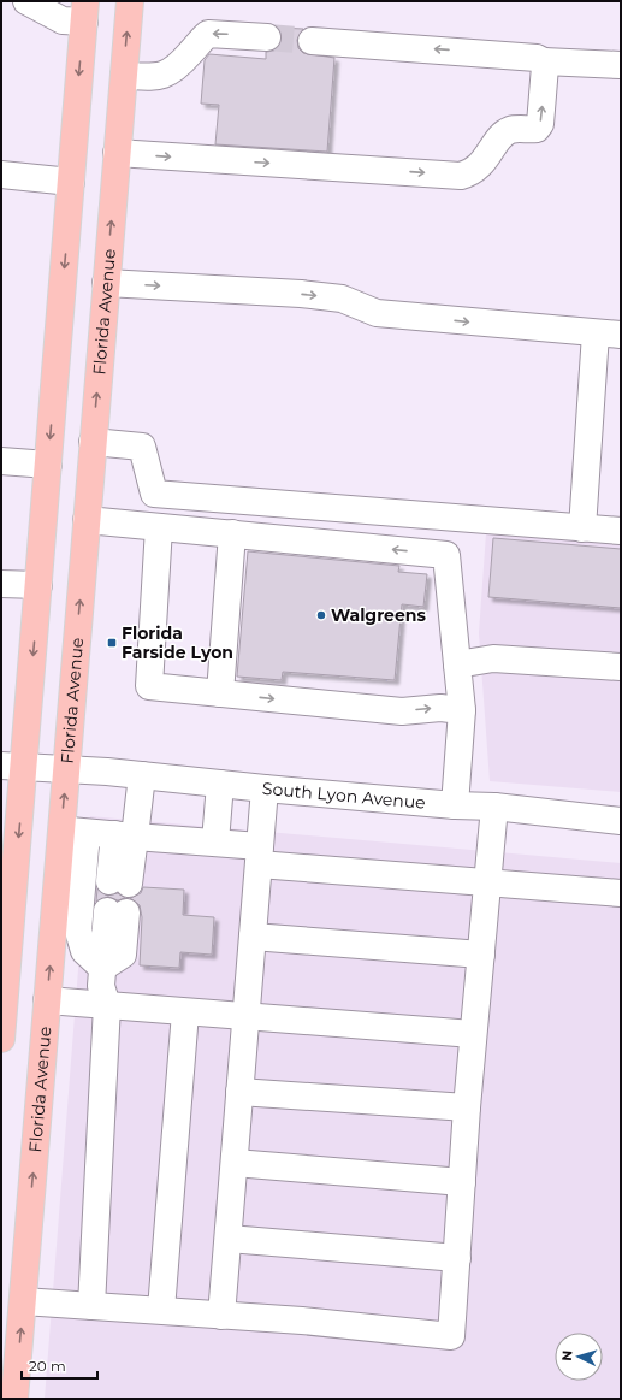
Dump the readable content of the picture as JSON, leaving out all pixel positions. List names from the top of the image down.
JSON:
{
  "streets": {
    "main road": ["Florida Avenue"],
    "street": ["South Lyon Avenue"]
  },
  "crossings": [
    ["Florida Avenue", "South Lyon Avenue"]
  ],
  "places": {
    "other": ["Walgreens"],
    "transit": ["Florida Farside Lyon"]
  },
  "scale_bar": "20 m",
  "north": "left"
}
